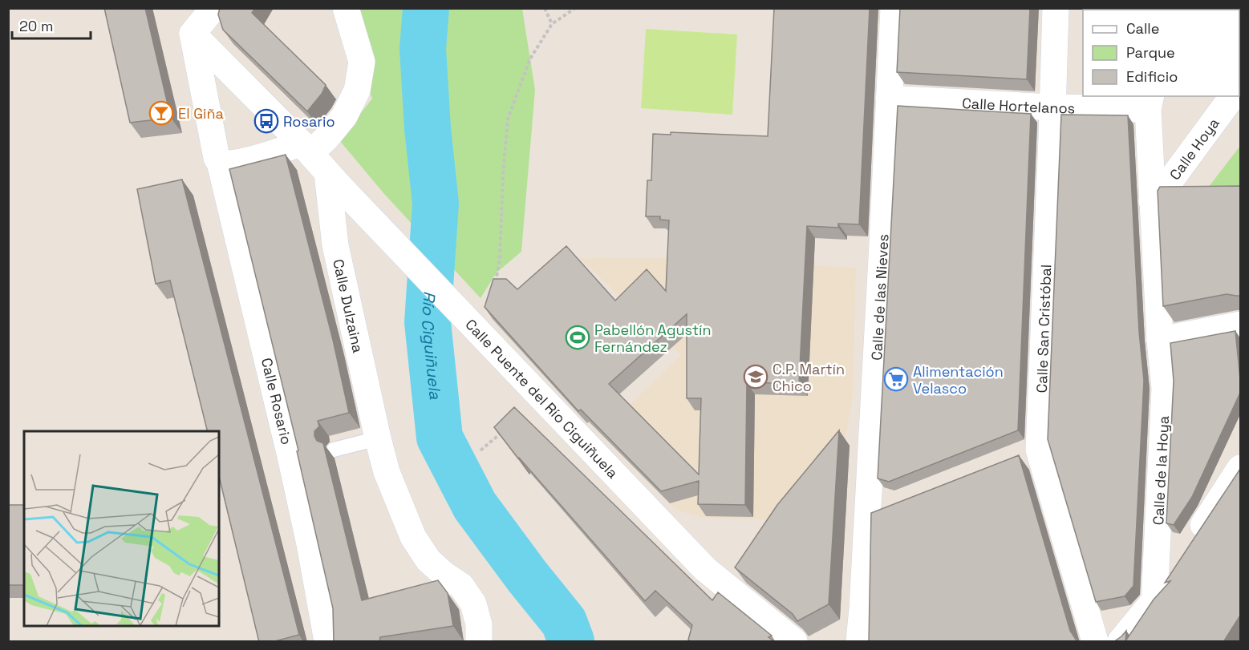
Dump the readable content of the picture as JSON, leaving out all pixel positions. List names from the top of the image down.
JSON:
{
  "streets": {
    "street": [
      "Calle Hortelanos",
      "Calle Hoya",
      "Calle de las Nieves",
      "Calle Dulzaina",
      "Calle San Cristóbal",
      "Calle Puente del Río Ciguiñuela",
      "Calle Rosario",
      "Calle de la Hoya"
    ]
  },
  "crossings": [
    ["Calle Hortelanos", "Calle de las Nieves"],
    ["Calle Hortelanos", "Calle San Cristóbal"],
    ["Calle Hortelanos", "Calle de la Hoya"],
    ["Calle Hoya", "Calle de la Hoya"],
    ["Calle Dulzaina", "Calle Puente del Río Ciguiñuela"],
    ["Calle Puente del Río Ciguiñuela", "Calle Rosario"]
  ],
  "water": ["Río Ciguiñuela"],
  "places": {
    "bar": ["El Giña"],
    "bus stop": ["Rosario"],
    "sports": ["Pabellón Agustín Fernández"],
    "school or university": ["C.P. Martín Chico"],
    "supermarket": ["Alimentación Velasco"]
  },
  "legend": ["Calle", "Parque", "Edificio"],
  "scale_bar": "20 m"
}
